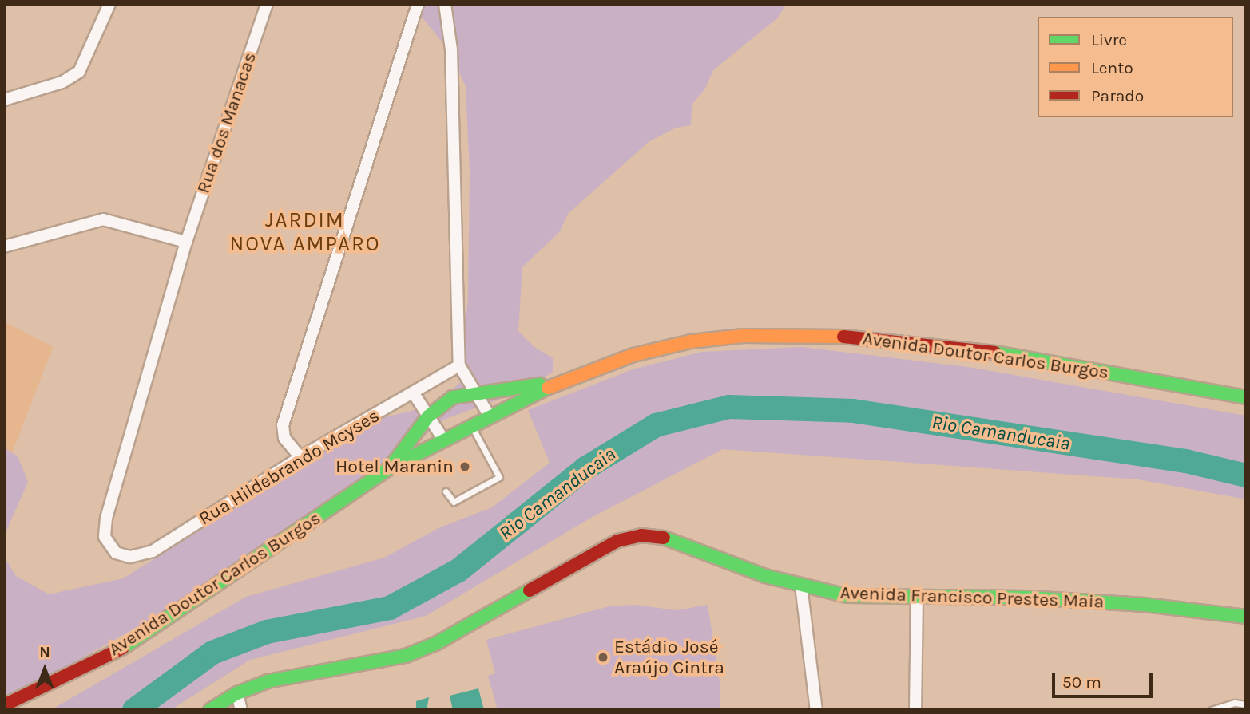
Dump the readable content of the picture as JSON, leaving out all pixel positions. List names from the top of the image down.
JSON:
{
  "streets": {
    "main road": ["Avenida Doutor Carlos Burgos", "Avenida Francisco Prestes Maia"],
    "street": ["Rua dos Manacas", "Rua Hildebrando Mcyses"]
  },
  "crossings": [
    ["Rua dos Manacas", "Rua Hildebrando Mcyses"]
  ],
  "districts": ["JARDIM NOVA AMPARO"],
  "water": ["Rio Camanducaia"],
  "places": ["Hotel Maranin", "Estádio José Araújo Cintra"],
  "legend": ["Livre", "Lento", "Parado"],
  "scale_bar": "50 m",
  "north": "top"
}
